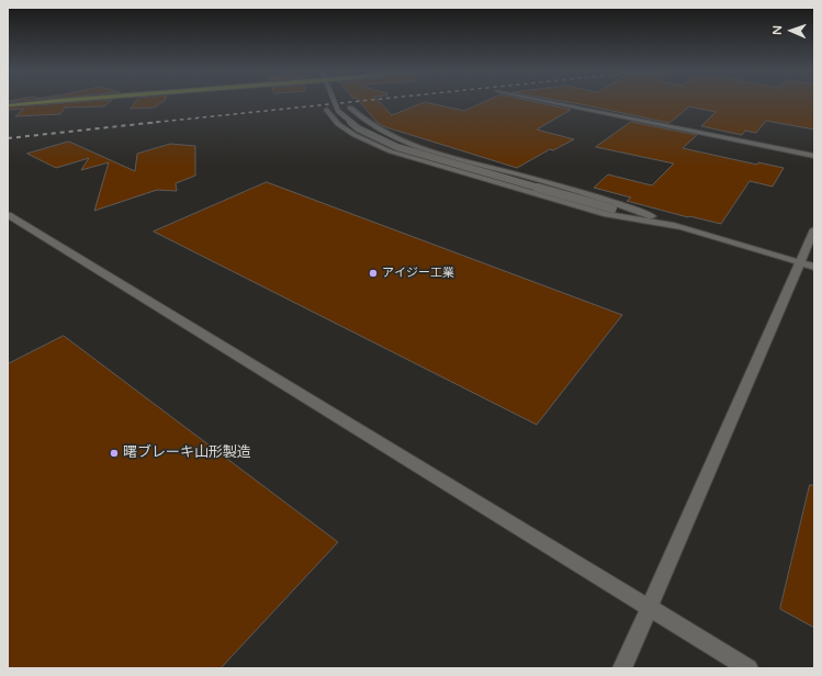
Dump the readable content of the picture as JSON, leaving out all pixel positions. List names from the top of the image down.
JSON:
{
  "places": ["アイジー工業", "曙ブレーキ山形製造"],
  "north": "left"
}
